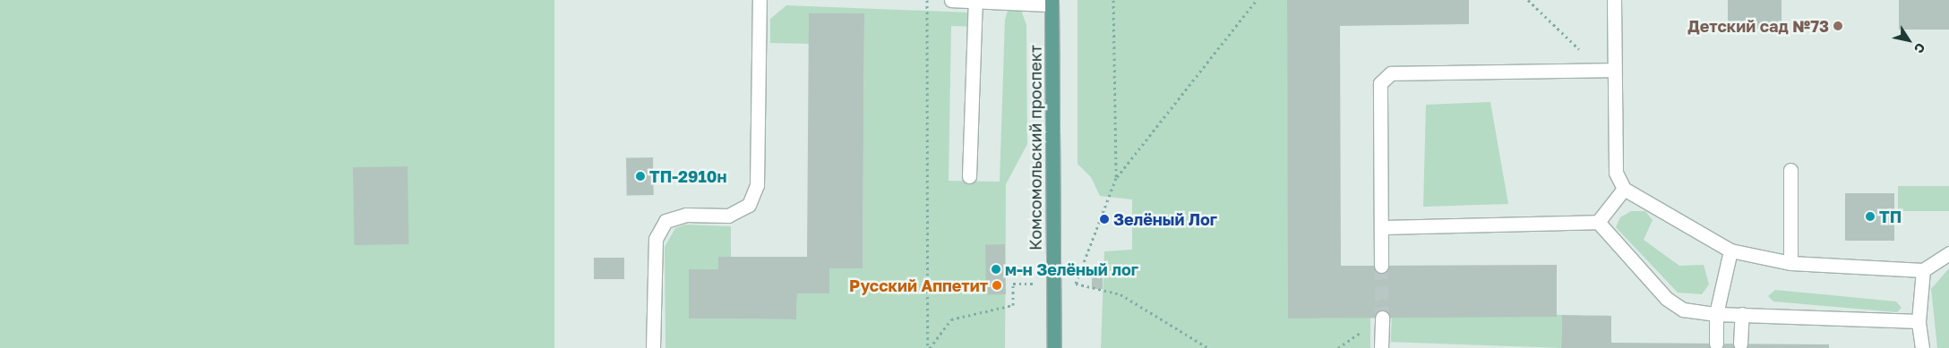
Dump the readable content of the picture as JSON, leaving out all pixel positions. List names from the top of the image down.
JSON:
{
  "streets": {
    "main road": ["Комсомольский проспект"]
  },
  "places": [
    "Детский сад №73",
    "ТП-2910н",
    "ТП",
    "Зелёный Лог",
    "м-н Зелёный лог",
    "Русский Аппетит"
  ],
  "north": "bottom right"
}
